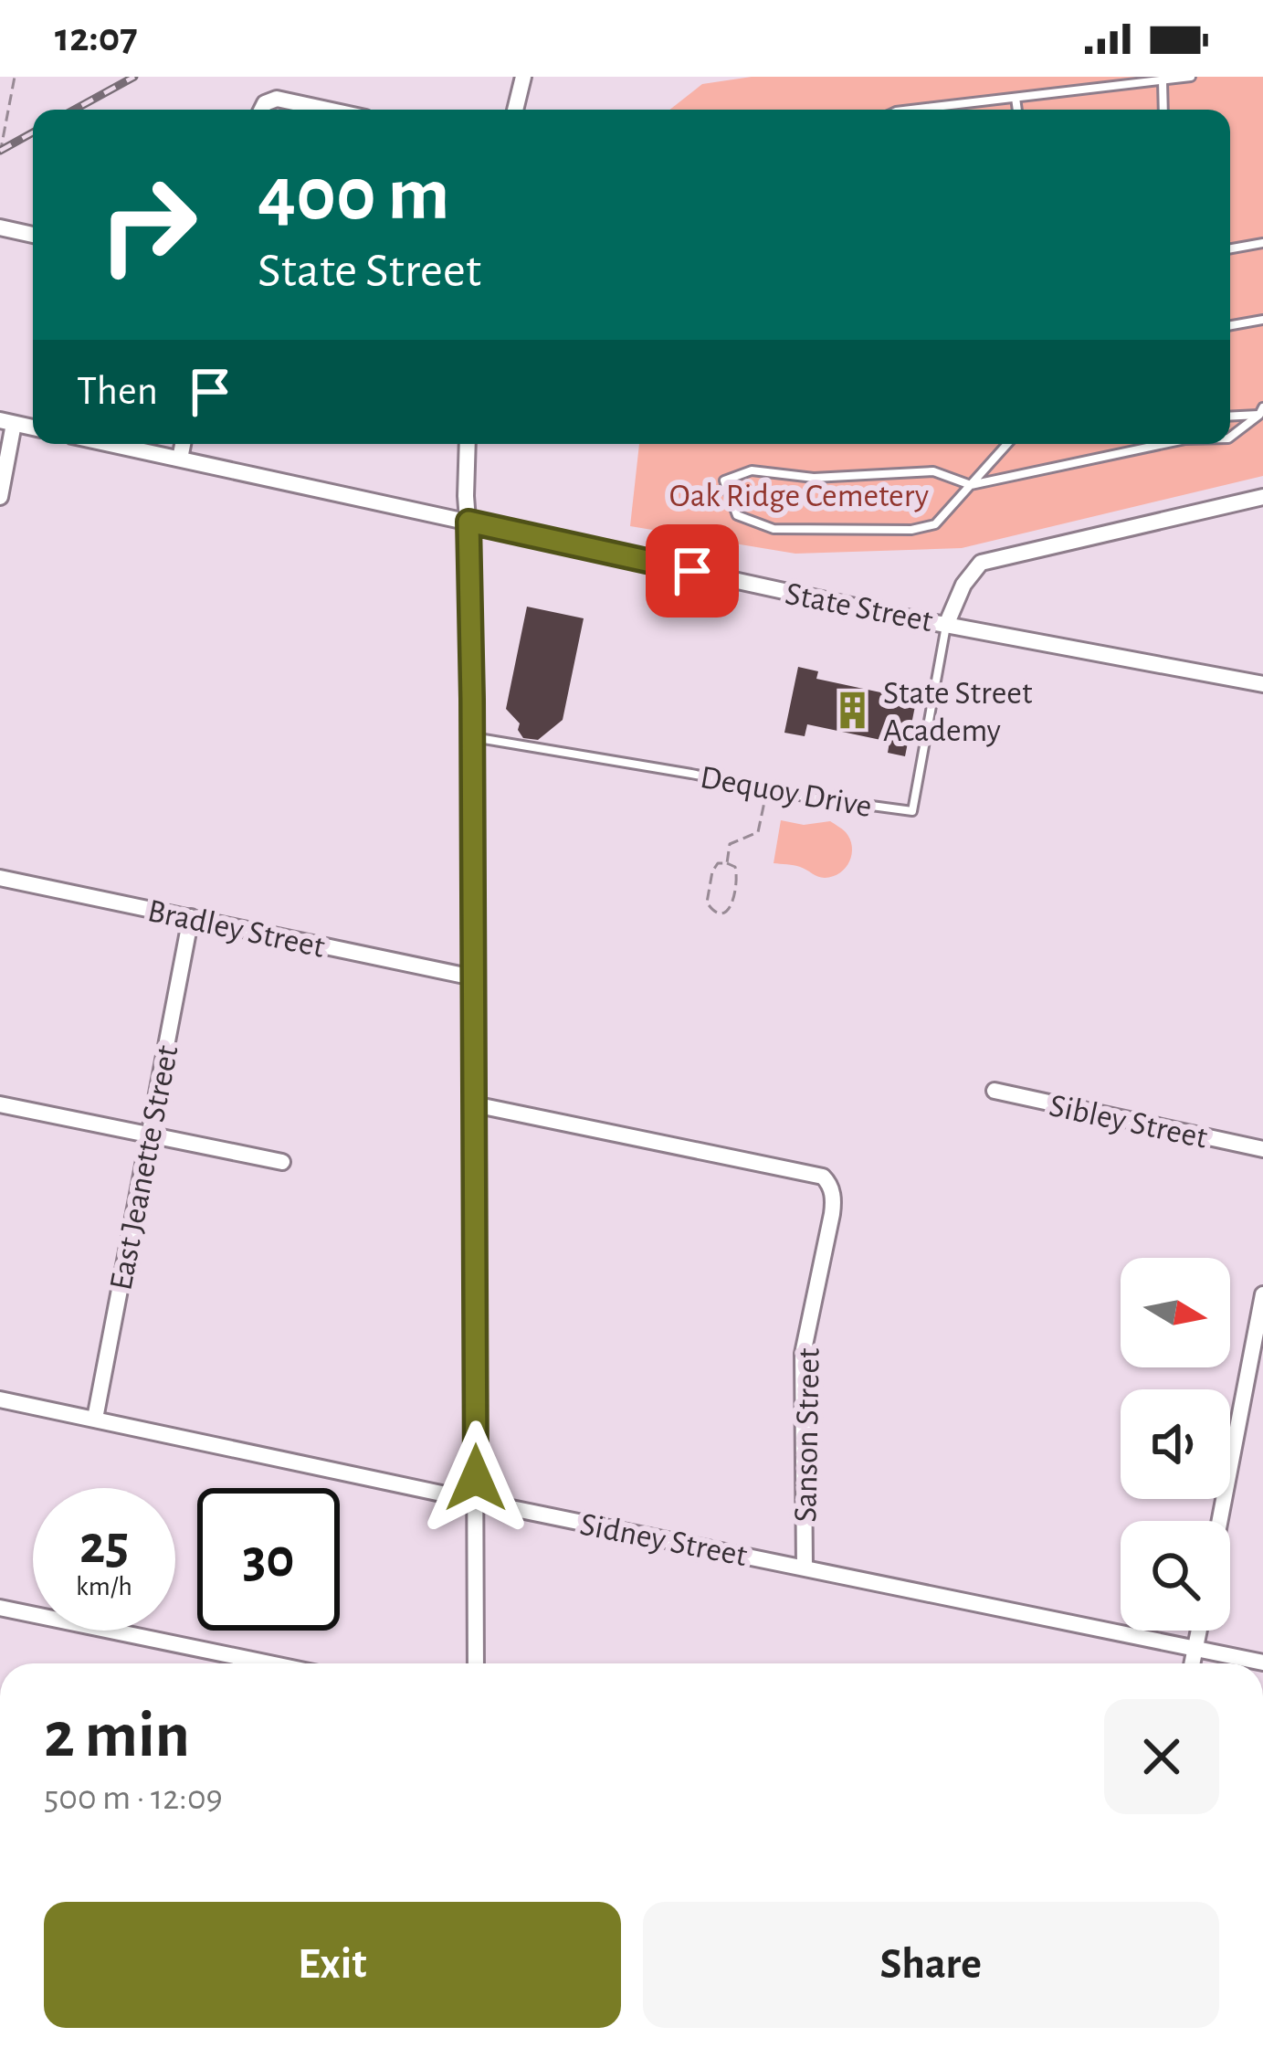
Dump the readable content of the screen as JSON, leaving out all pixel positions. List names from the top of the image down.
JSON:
{
  "streets": {
    "street": [
      "State Street",
      "Bradley Street",
      "Sibley Street",
      "East Jeanette Street",
      "Sanson Street",
      "Sidney Street"
    ],
    "lane": ["Dequoy Drive"]
  },
  "crossings": [
    ["State Street", "Dequoy Drive"],
    ["Bradley Street", "East Jeanette Street"],
    ["East Jeanette Street", "Sidney Street"],
    ["Sanson Street", "Sidney Street"]
  ],
  "parks": ["Oak Ridge Cemetery"],
  "places": {
    "building": ["State Street Academy"]
  },
  "north": "right",
  "page": {
    "status": "12:07",
    "turn": ["400 m", "State Street"],
    "then": "Then",
    "speed": "25 km/h",
    "limit": "30",
    "heading": ["2 min", "500 m · 12:09"],
    "buttons": ["Exit", "Share"]
  }
}
